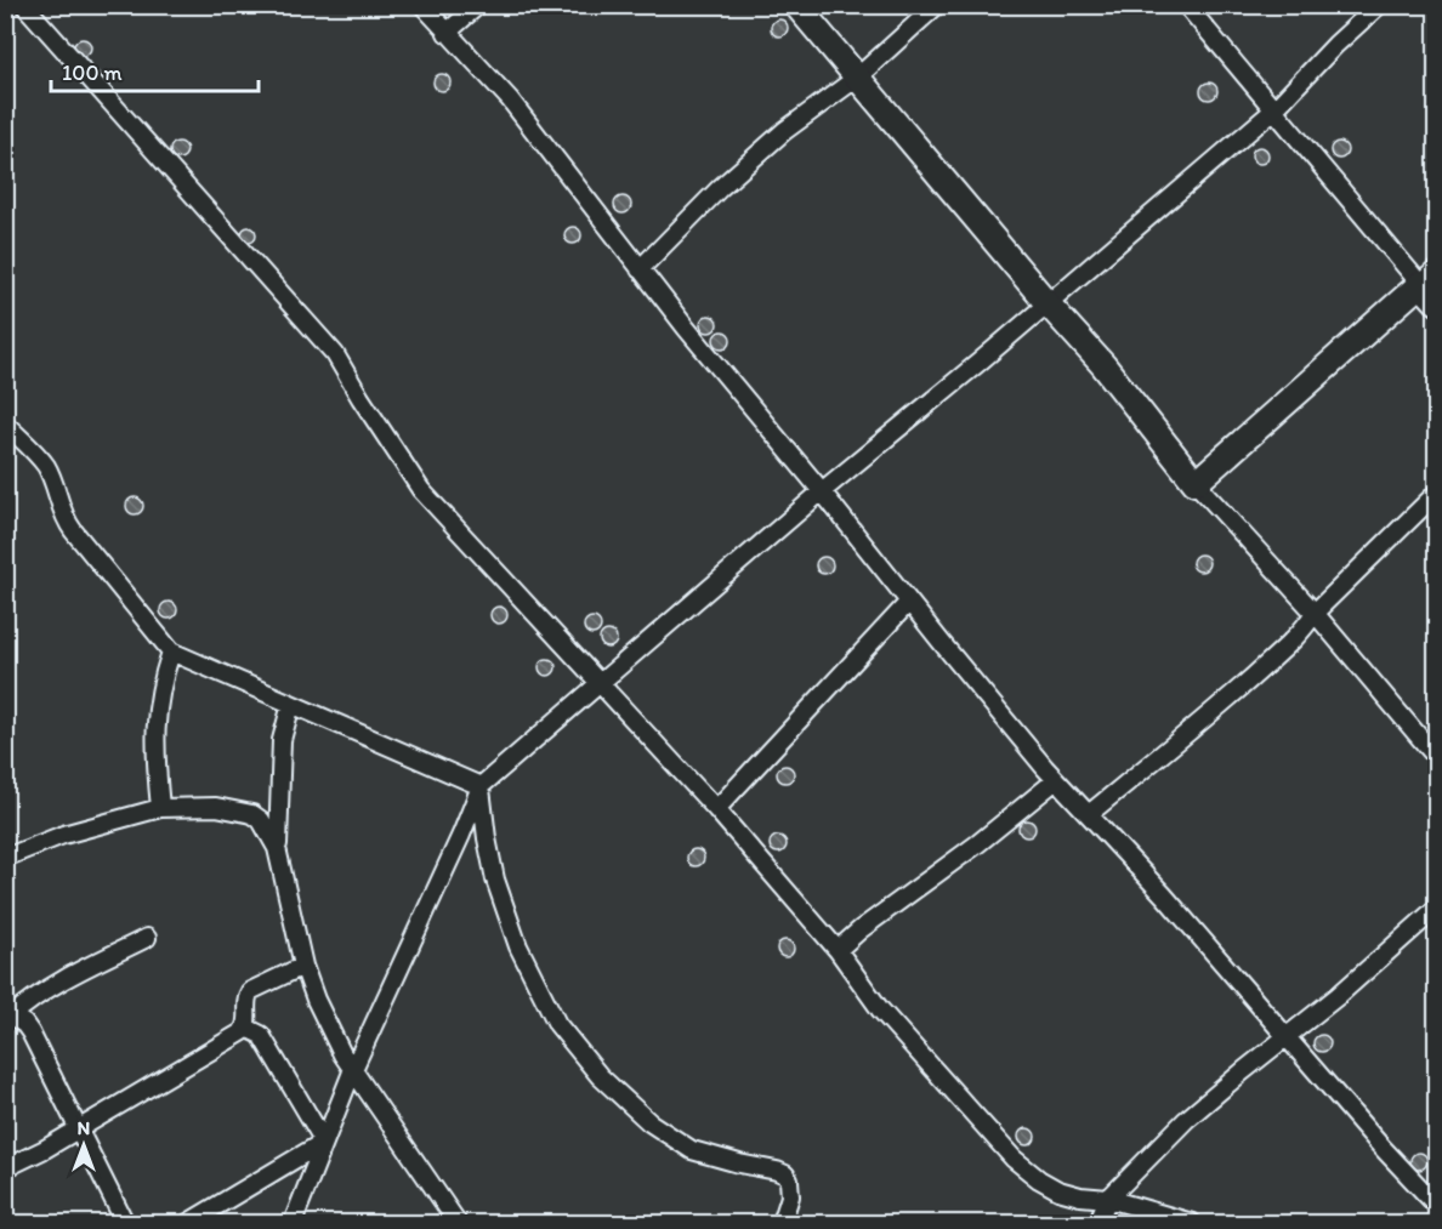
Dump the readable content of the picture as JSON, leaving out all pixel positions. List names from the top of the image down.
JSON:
{
  "scale_bar": "100 m",
  "north": "top"
}
